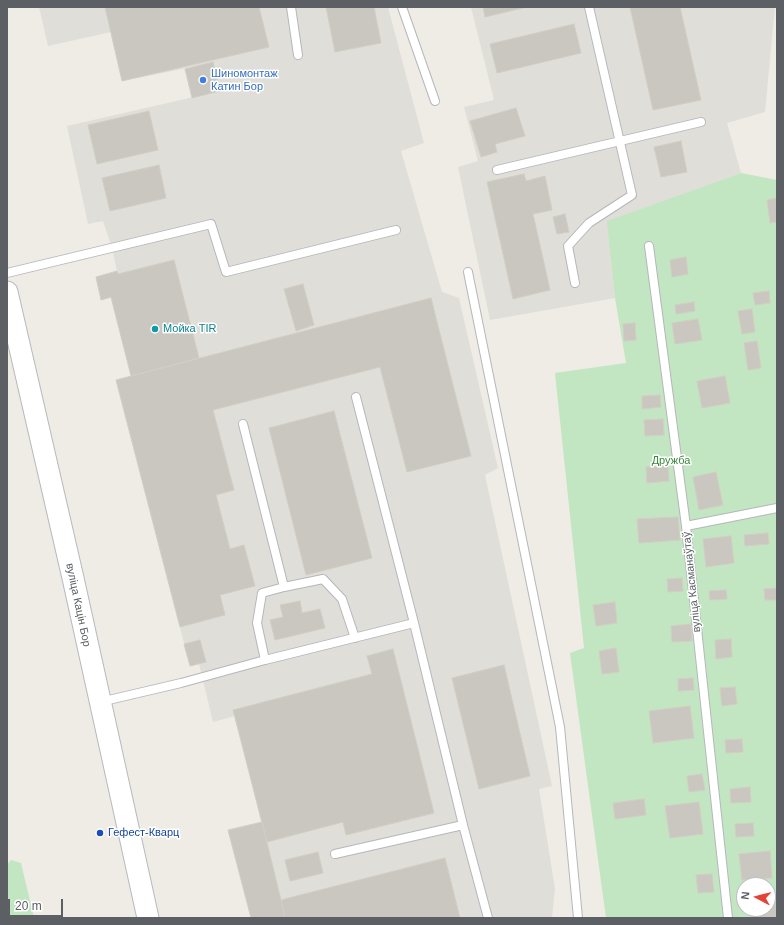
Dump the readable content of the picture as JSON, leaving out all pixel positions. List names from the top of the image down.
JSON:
{
  "streets": {
    "main road": ["вуліца Кацін Бор"],
    "lane": ["вуліца Касманаўтаў"]
  },
  "parks": ["Дружба"],
  "places": ["Шиномонтаж Катин Бор", "Мойка TIR", "Гефест-Кварц"],
  "scale_bar": "20 m",
  "north": "left"
}
